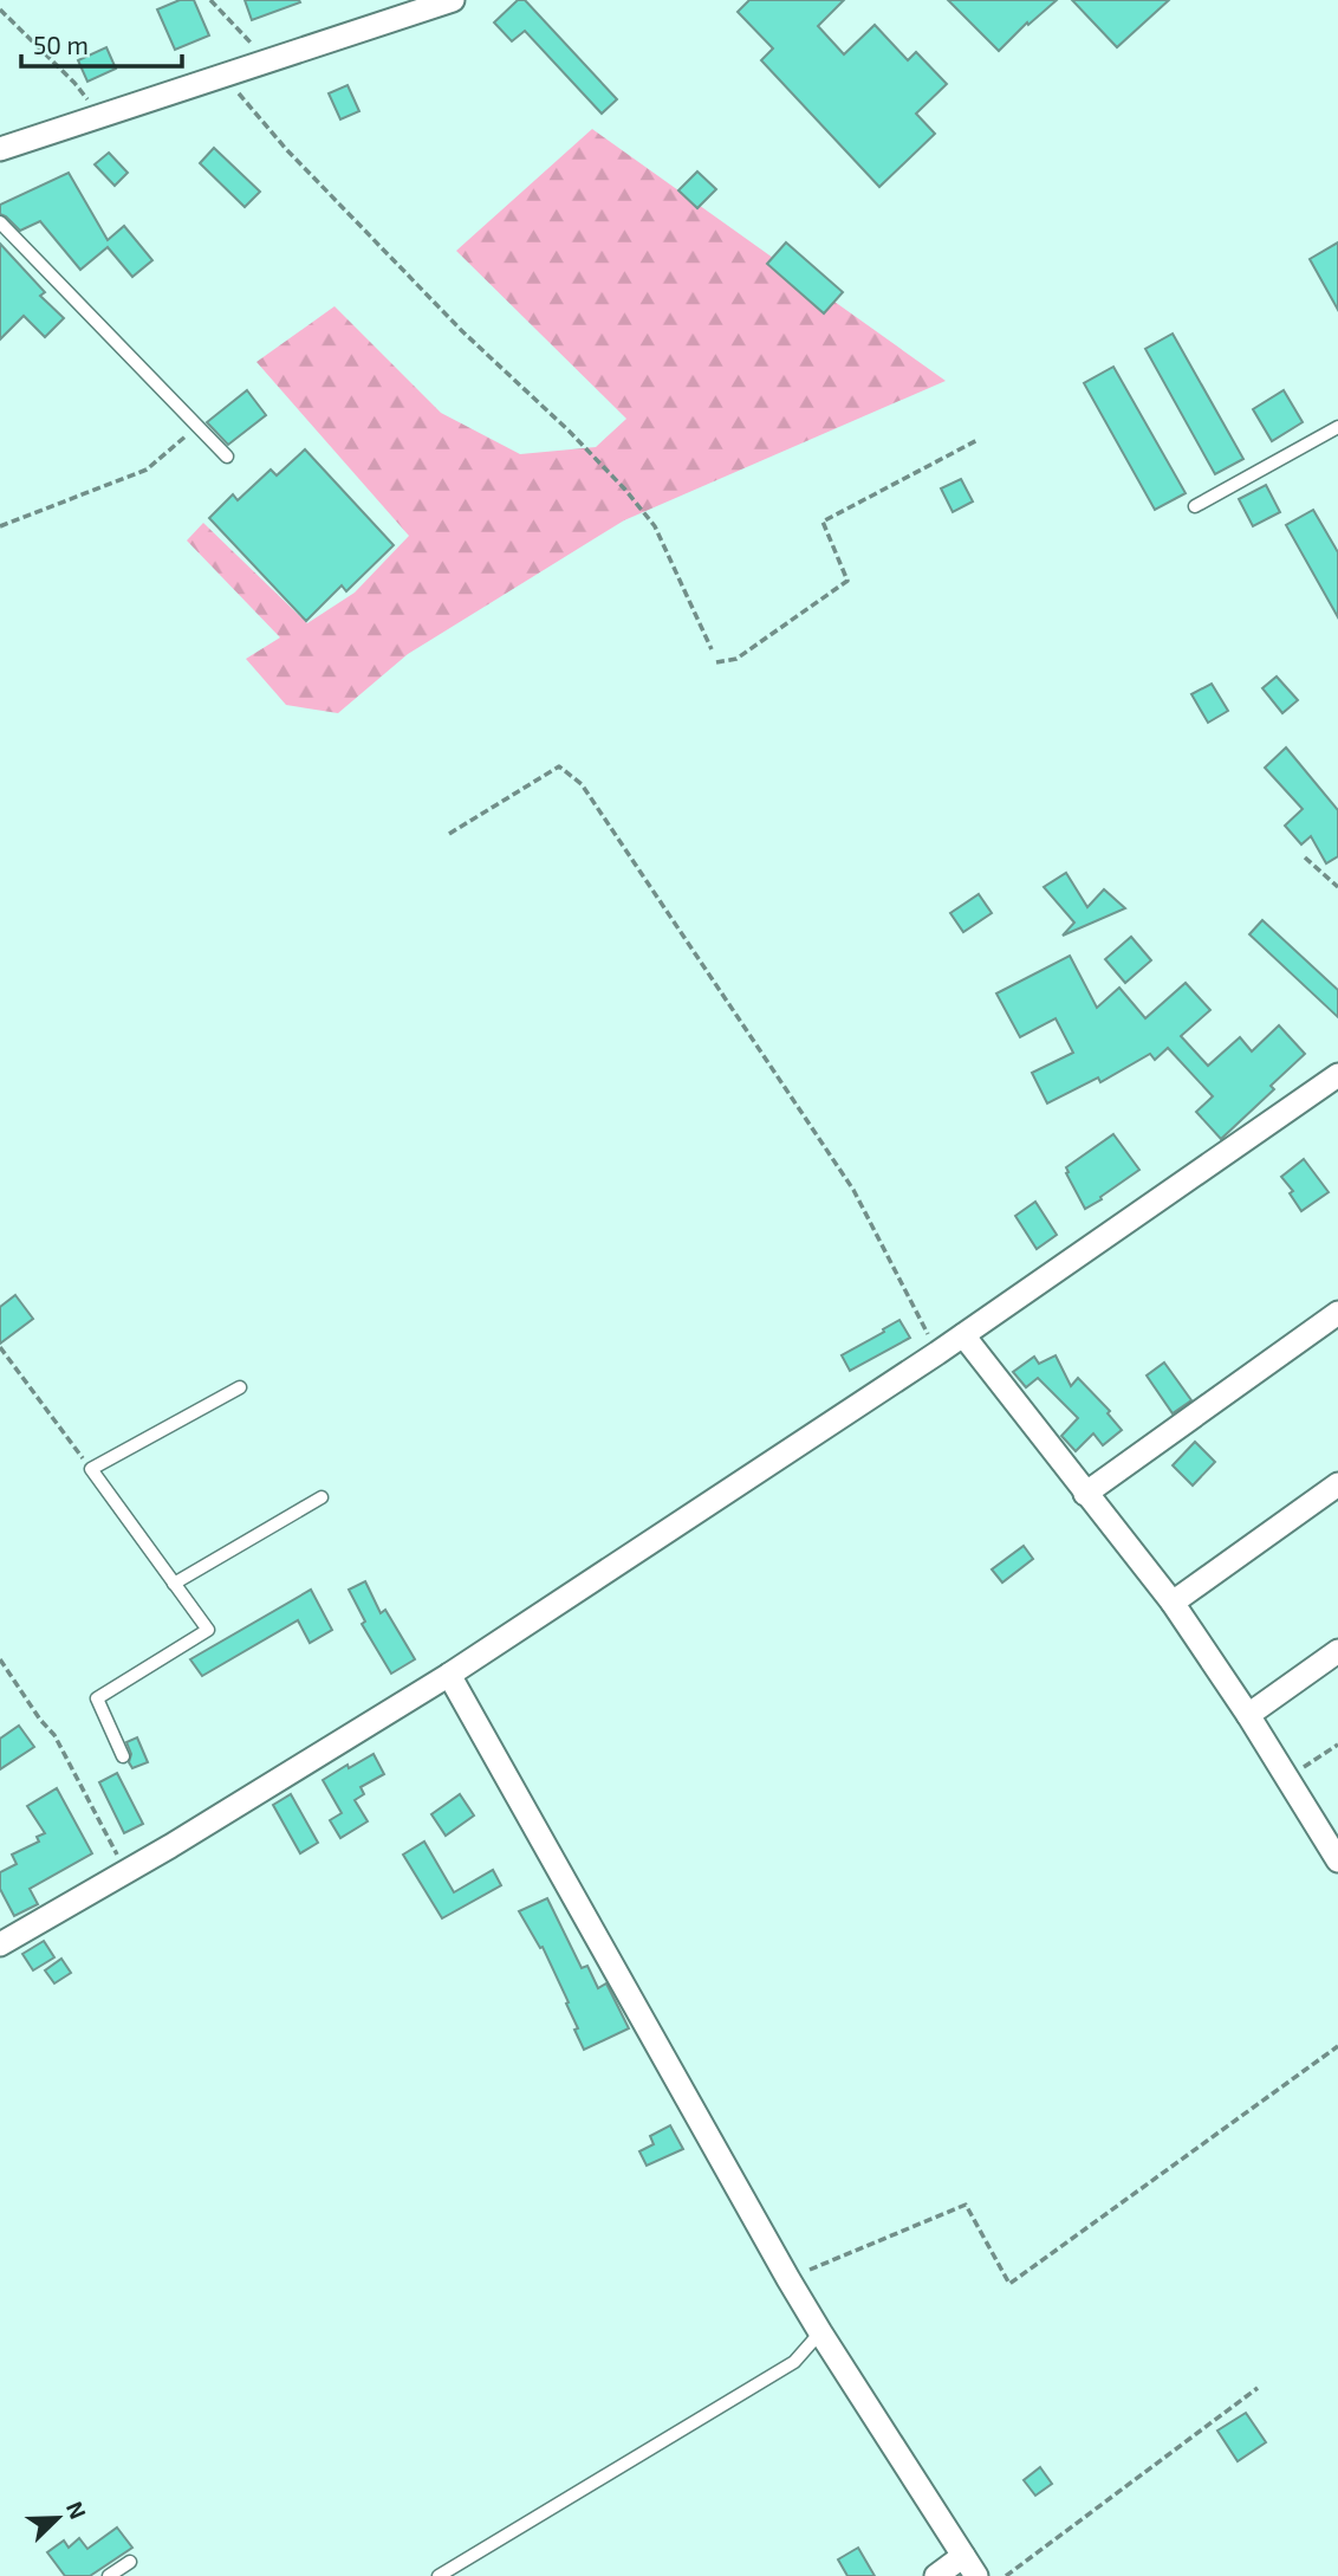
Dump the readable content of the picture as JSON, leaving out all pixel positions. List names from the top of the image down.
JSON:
{
  "scale_bar": "50 m",
  "north": "top right"
}
